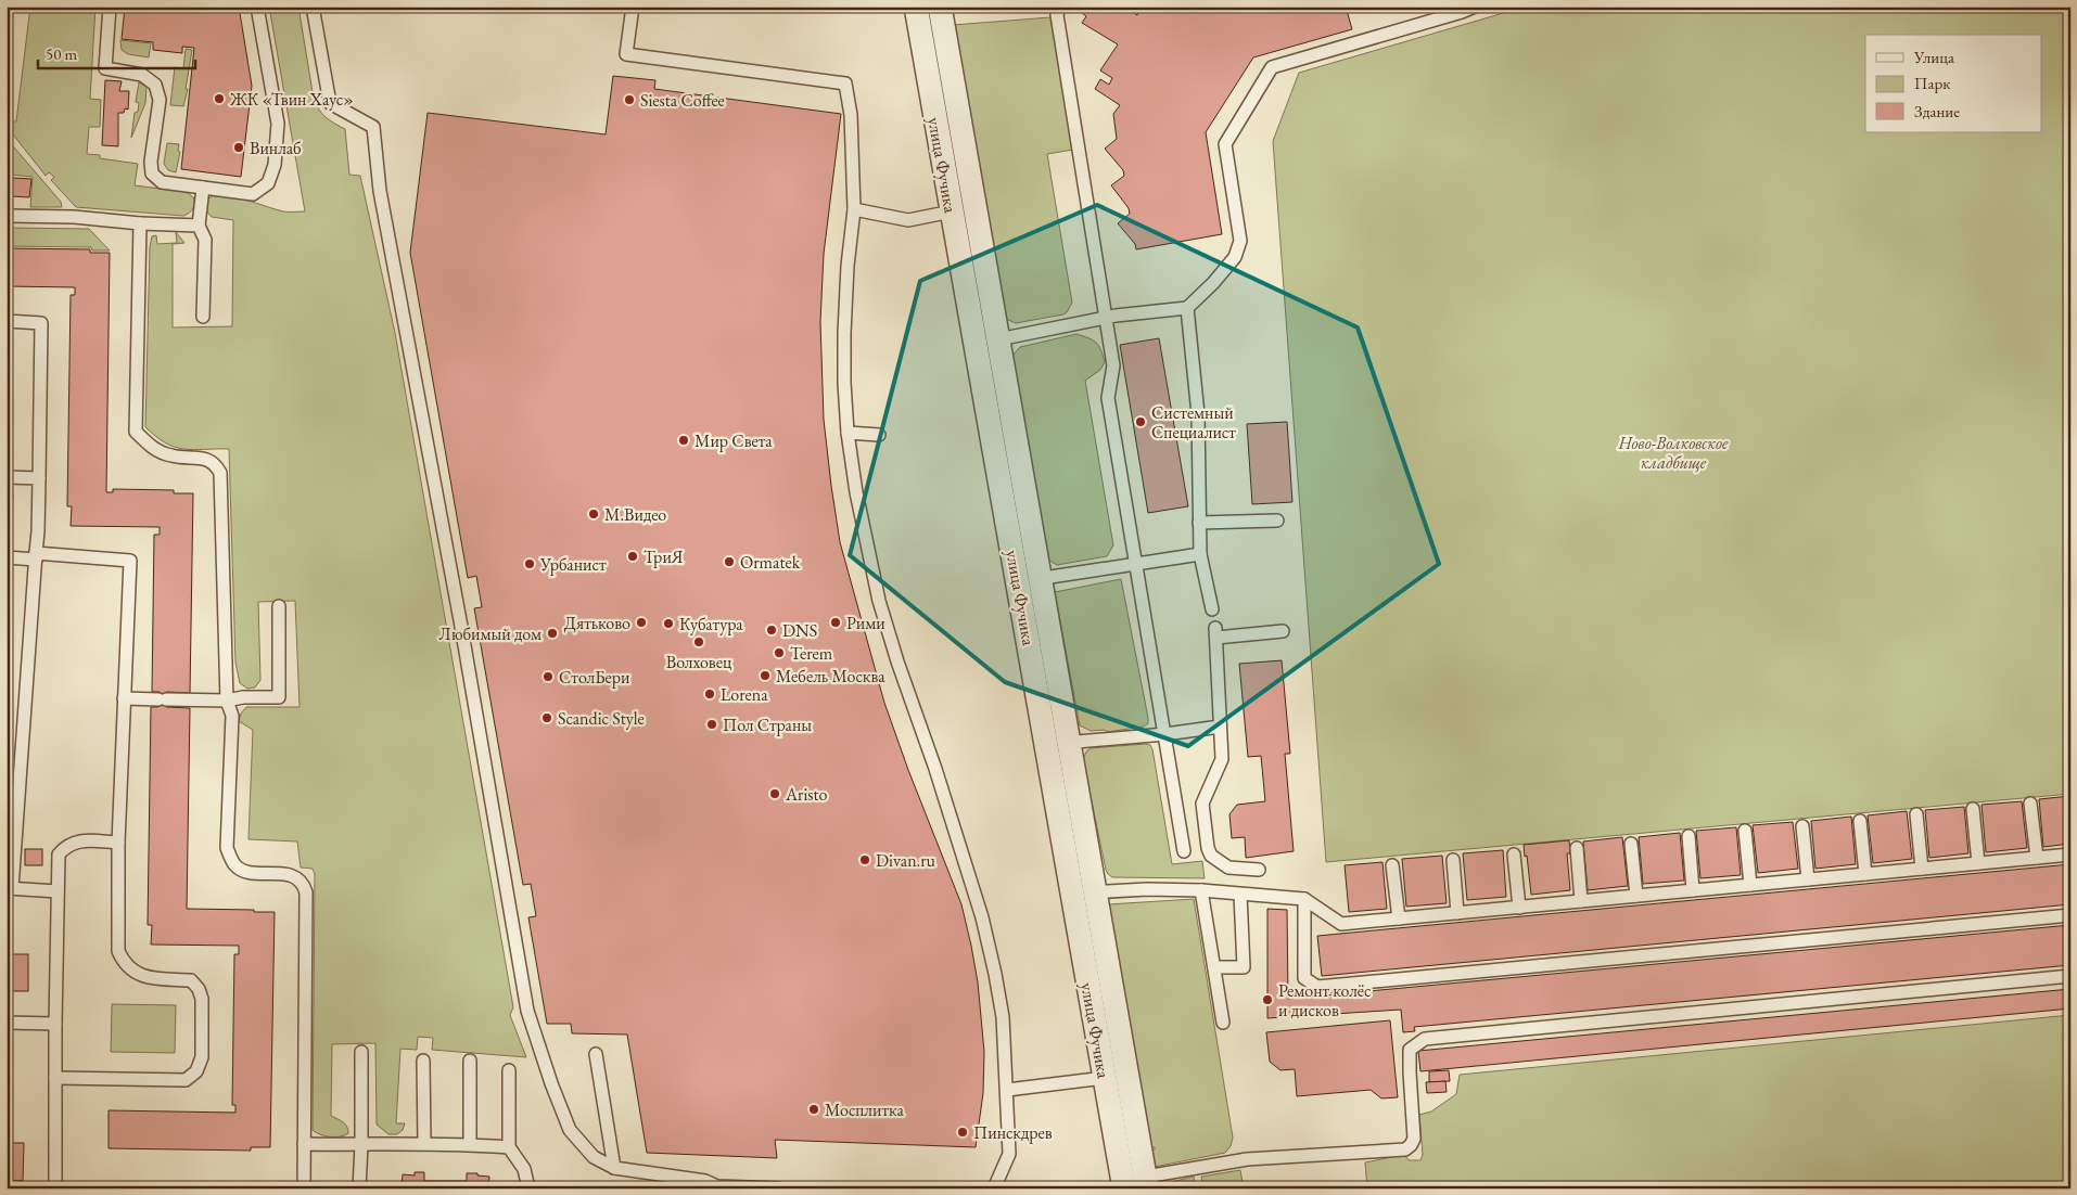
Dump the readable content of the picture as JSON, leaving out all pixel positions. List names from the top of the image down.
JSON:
{
  "streets": {
    "street": ["улица Фучика"]
  },
  "parks": ["Ново-Волковское кладбище"],
  "places": [
    "ЖК «Твин Хаус»",
    "Siesta Coffee",
    "Винлаб",
    "Системный Специалист",
    "Мир Света",
    "М.Видео",
    "ТриЯ",
    "Ormatek",
    "Урбанист",
    "Дятьково",
    "Рими",
    "Кубатура",
    "DNS",
    "Любимый дом",
    "Волховец",
    "Terem",
    "Мебель Москва",
    "СтолБери",
    "Lorena",
    "Scandic Style",
    "Пол Страны",
    "Aristo",
    "Divan.ru",
    "Ремонт колёс и дисков",
    "Мосплитка",
    "Пинскдрев"
  ],
  "legend": ["Улица", "Парк", "Здание"],
  "scale_bar": "50 m"
}
